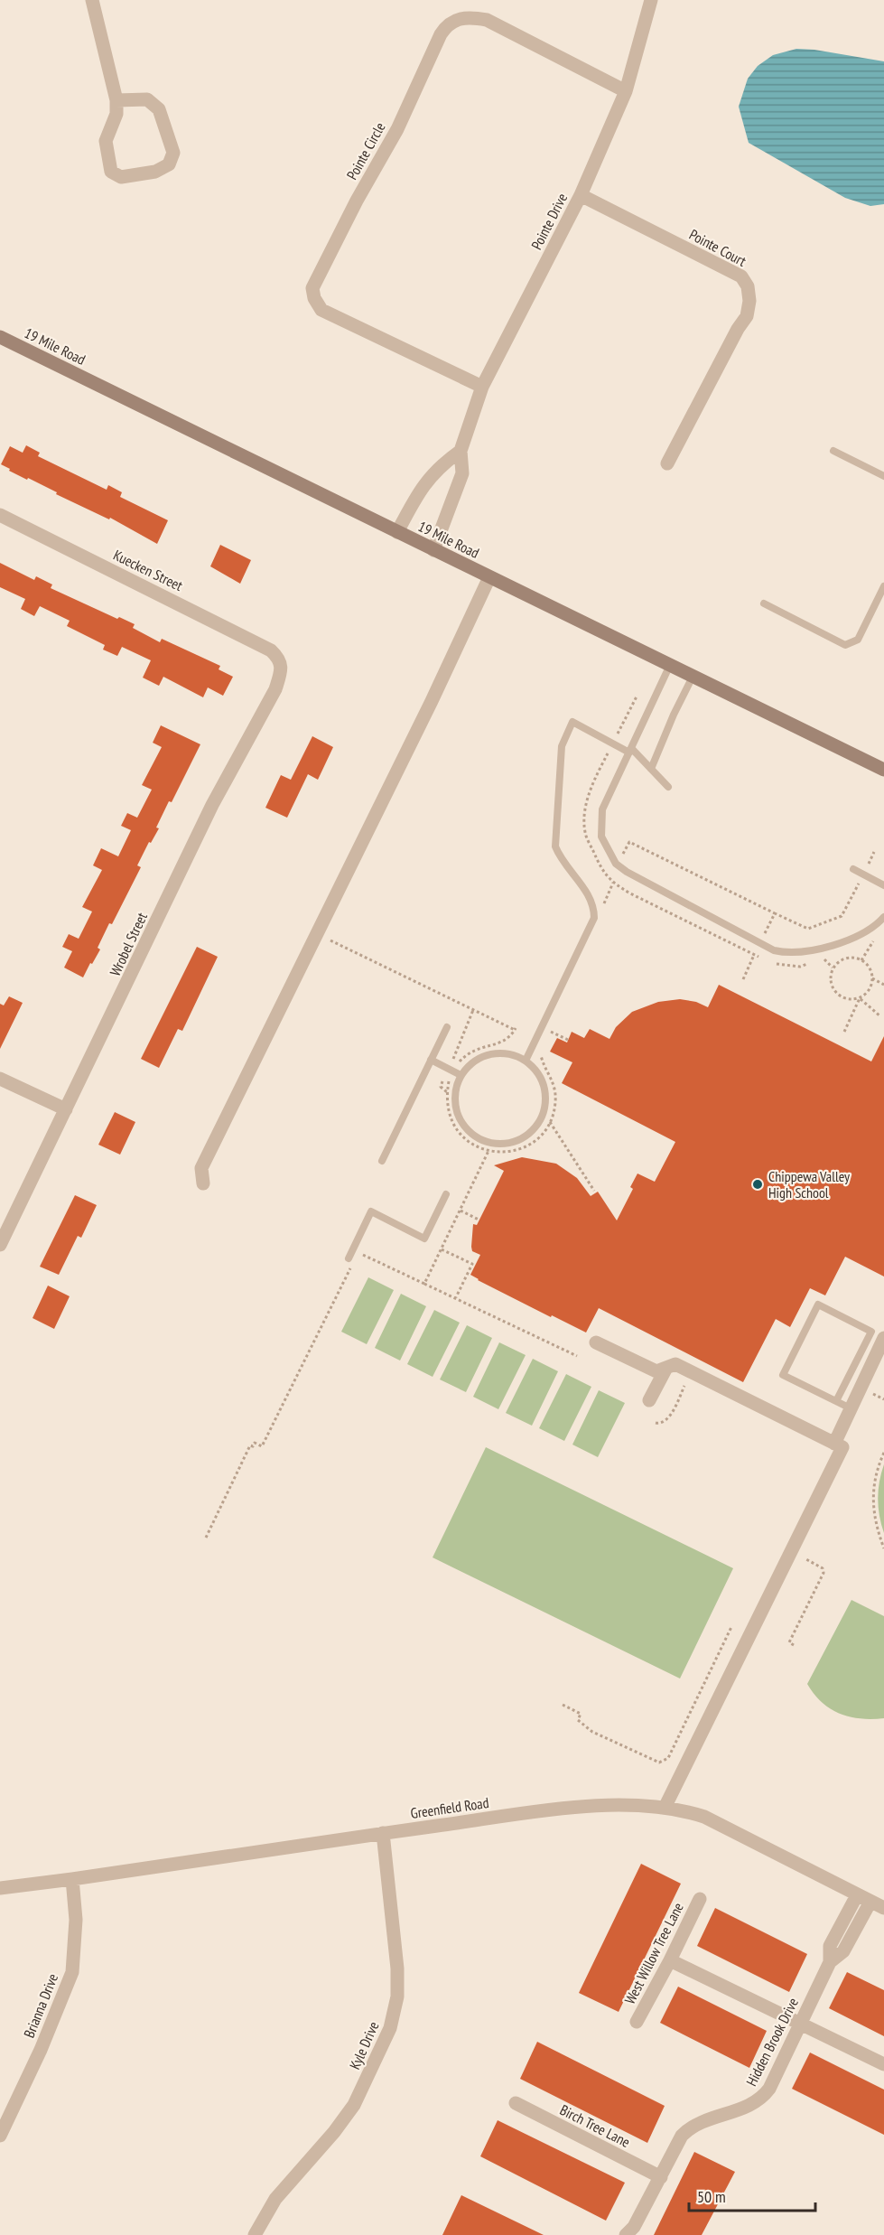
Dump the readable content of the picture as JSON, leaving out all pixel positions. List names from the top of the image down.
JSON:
{
  "streets": {
    "street": [
      "Pointe Circle",
      "Pointe Drive",
      "Pointe Court",
      "19 Mile Road",
      "Kuecken Street",
      "Wrobel Street",
      "Greenfield Road",
      "West Willow Tree Lane",
      "Brianna Drive",
      "Hidden Brook Drive",
      "Kyle Drive",
      "Birch Tree Lane"
    ]
  },
  "crossings": [
    ["Pointe Circle", "Pointe Drive"],
    ["Pointe Drive", "Pointe Court"],
    ["Pointe Drive", "19 Mile Road"],
    ["Kuecken Street", "Wrobel Street"],
    ["Greenfield Road", "Brianna Drive"],
    ["Greenfield Road", "Hidden Brook Drive"],
    ["Greenfield Road", "Kyle Drive"],
    ["Hidden Brook Drive", "Birch Tree Lane"]
  ],
  "places": ["Chippewa Valley High School"],
  "scale_bar": "50 m"
}
